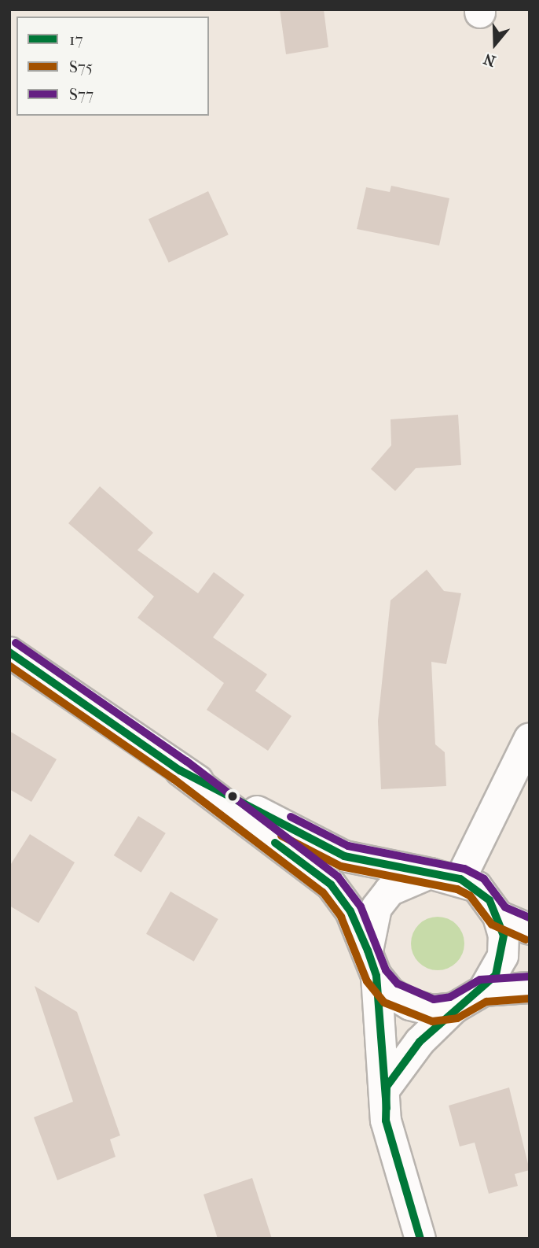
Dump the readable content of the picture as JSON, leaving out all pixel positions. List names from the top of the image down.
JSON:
{
  "lines": ["transit line S77", "transit line 17", "transit line S75"],
  "legend": ["17", "S75", "S77"],
  "north": "bottom"
}
